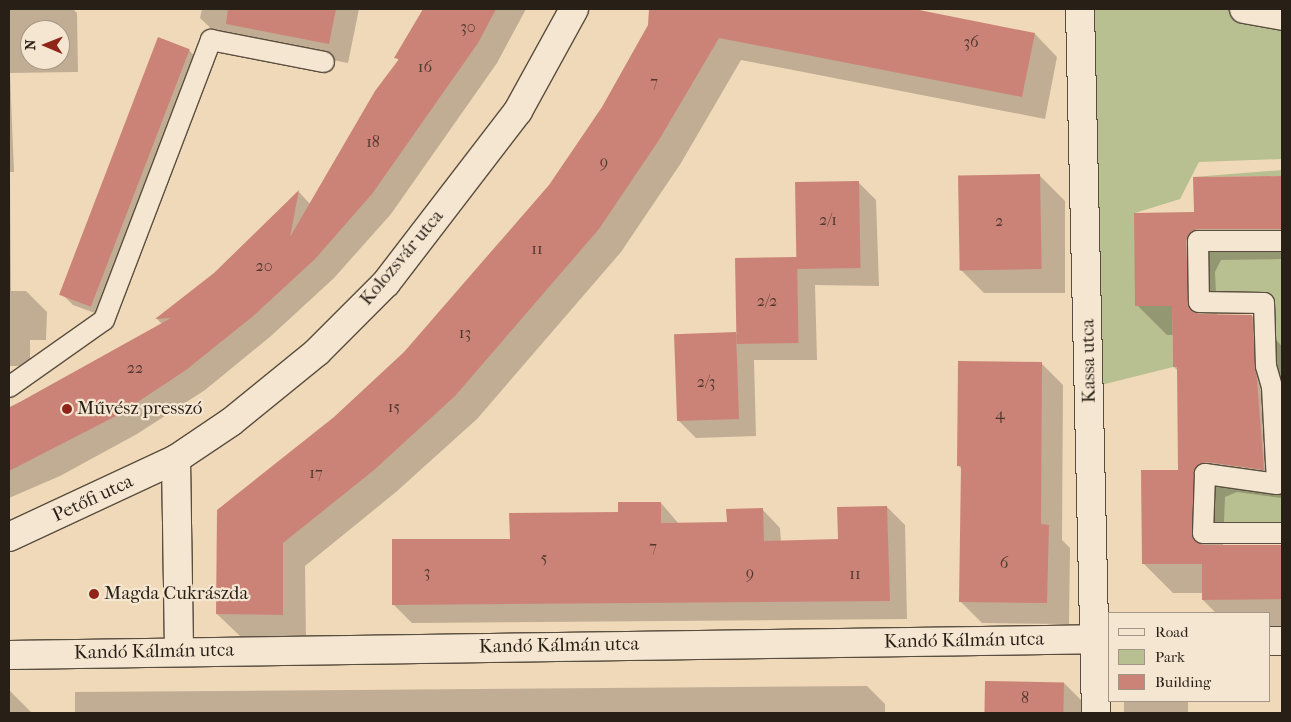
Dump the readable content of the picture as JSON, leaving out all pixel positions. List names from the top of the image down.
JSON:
{
  "streets": {
    "street": [
      "Kolozsvár utca",
      "Kassa utca",
      "Petőfi utca",
      "Kandó Kálmán utca"
    ]
  },
  "crossings": [
    ["Kolozsvár utca", "Petőfi utca"],
    ["Kassa utca", "Kandó Kálmán utca"]
  ],
  "places": ["Művész presszó", "Magda Cukrászda"],
  "house_numbers": [
    "30",
    "36",
    "16",
    "7",
    "18",
    "9",
    "2/1",
    "2",
    "11",
    "20",
    "2/2",
    "13",
    "22",
    "2/3",
    "15",
    "4",
    "17",
    "7",
    "5",
    "6",
    "3",
    "9",
    "11",
    "8"
  ],
  "legend": ["Road", "Park", "Building"],
  "north": "left"
}
